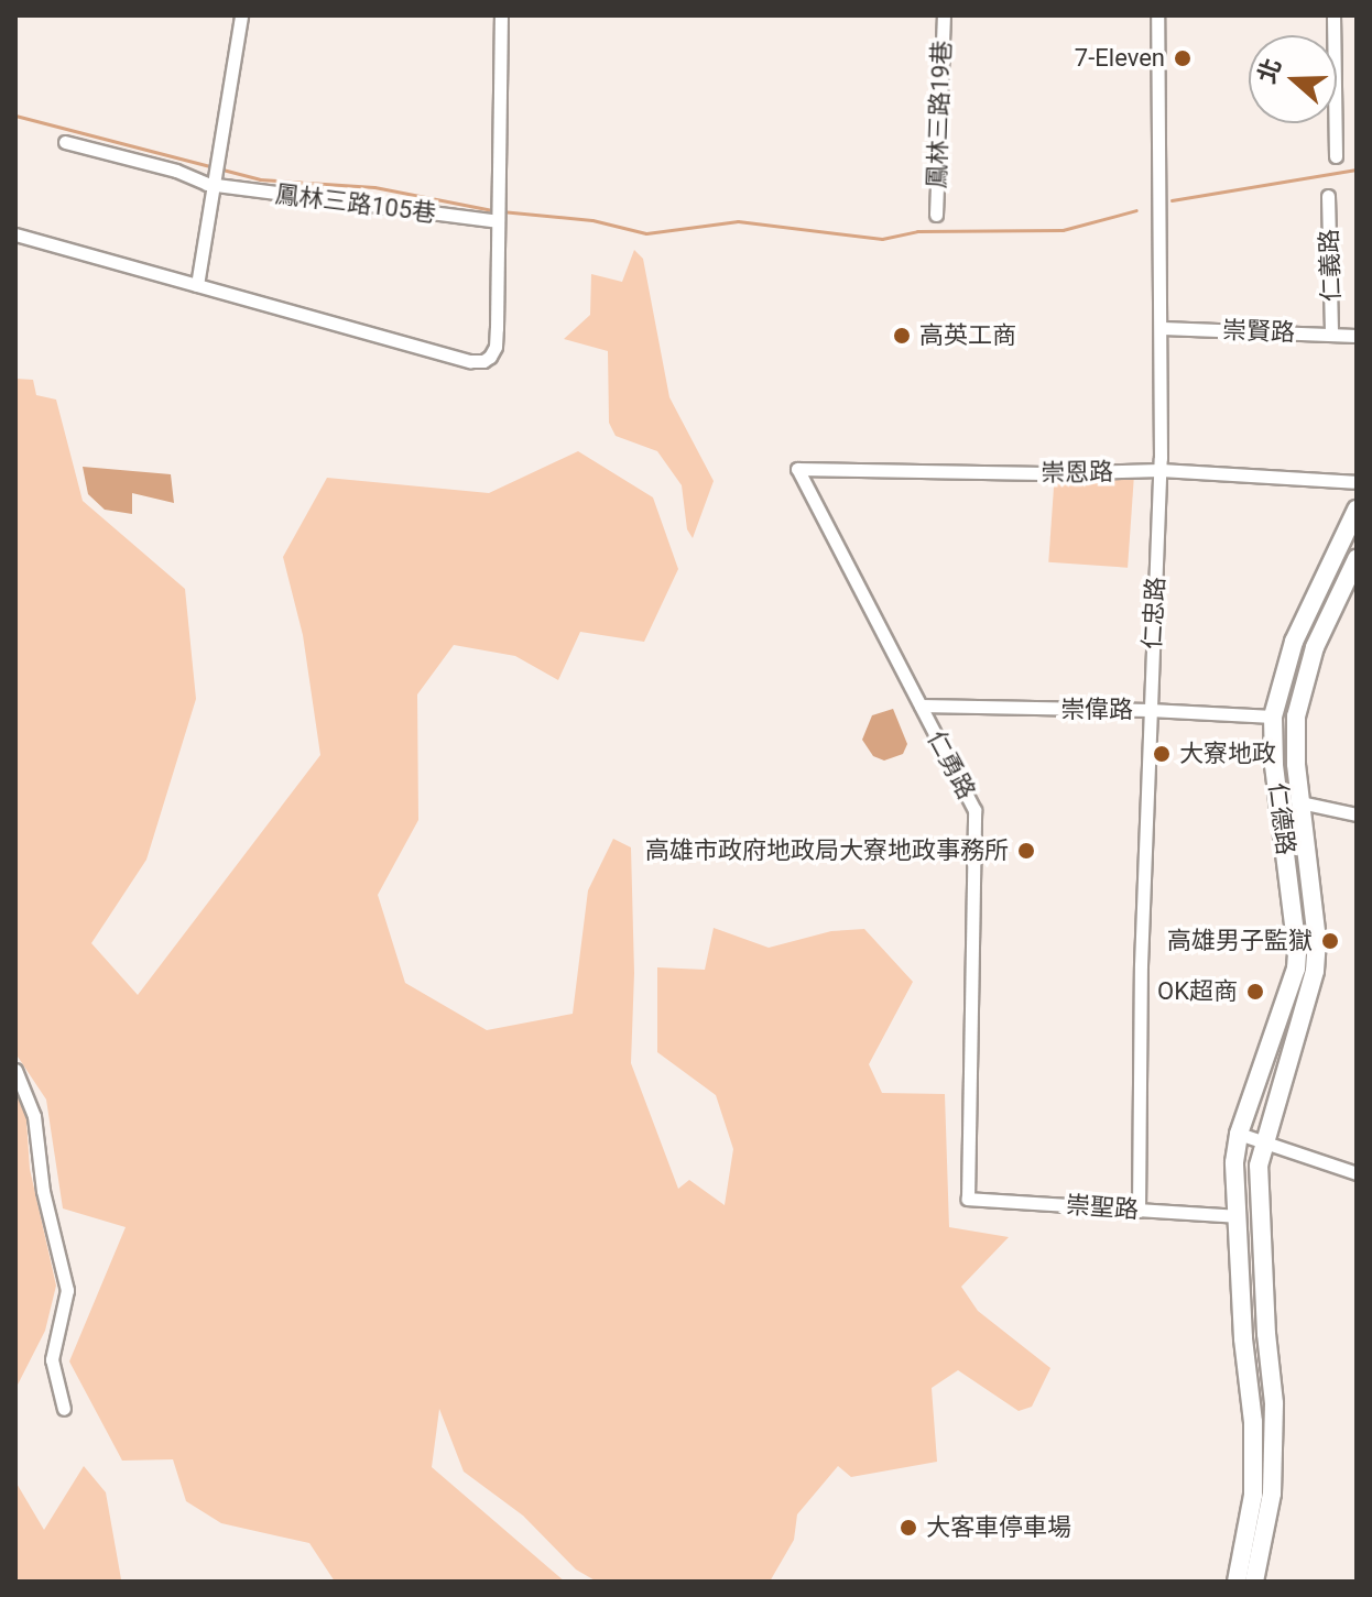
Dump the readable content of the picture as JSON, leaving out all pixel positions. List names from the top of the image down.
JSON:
{
  "streets": {
    "street": [
      "鳳林三路19巷",
      "鳳林三路105巷",
      "仁義路",
      "崇賢路",
      "崇恩路",
      "仁忠路",
      "崇偉路",
      "仁勇路",
      "仁德路",
      "崇聖路"
    ]
  },
  "crossings": [
    ["仁義路", "崇賢路"],
    ["崇賢路", "仁忠路"],
    ["崇恩路", "仁忠路"],
    ["崇恩路", "仁勇路"],
    ["仁忠路", "崇偉路"],
    ["仁忠路", "崇聖路"],
    ["崇偉路", "仁勇路"],
    ["崇偉路", "仁德路"],
    ["仁勇路", "崇聖路"],
    ["仁德路", "崇聖路"]
  ],
  "places": [
    "7-Eleven",
    "高英工商",
    "大寮地政",
    "高雄市政府地政局大寮地政事務所",
    "高雄男子監獄",
    "OK超商",
    "大客車停車場"
  ],
  "north": "left"
}
